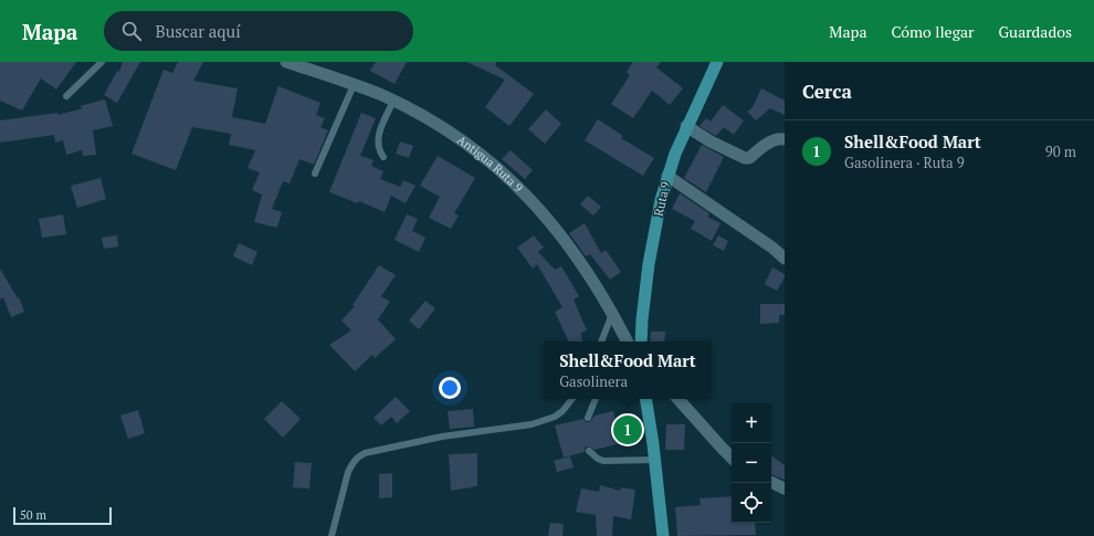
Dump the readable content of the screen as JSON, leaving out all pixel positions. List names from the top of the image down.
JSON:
{
  "streets": {
    "main road": ["Ruta 9"],
    "street": ["Antigua Ruta 9"]
  },
  "scale_bar": "50 m",
  "page": {
    "header": "Mapa",
    "search": "Buscar aquí",
    "nav": ["Mapa", "Cómo llegar", "Guardados"],
    "heading": "Cerca",
    "list": [
      {
        "mark": "1",
        "name": "Shell&Food Mart",
        "note": "Gasolinera · Ruta 9",
        "value": "90 m"
      }
    ],
    "popup": ["Shell&Food Mart", "Gasolinera"],
    "map_buttons": ["+", "−"],
    "pins": "1",
    "scale": "50 m"
  }
}
